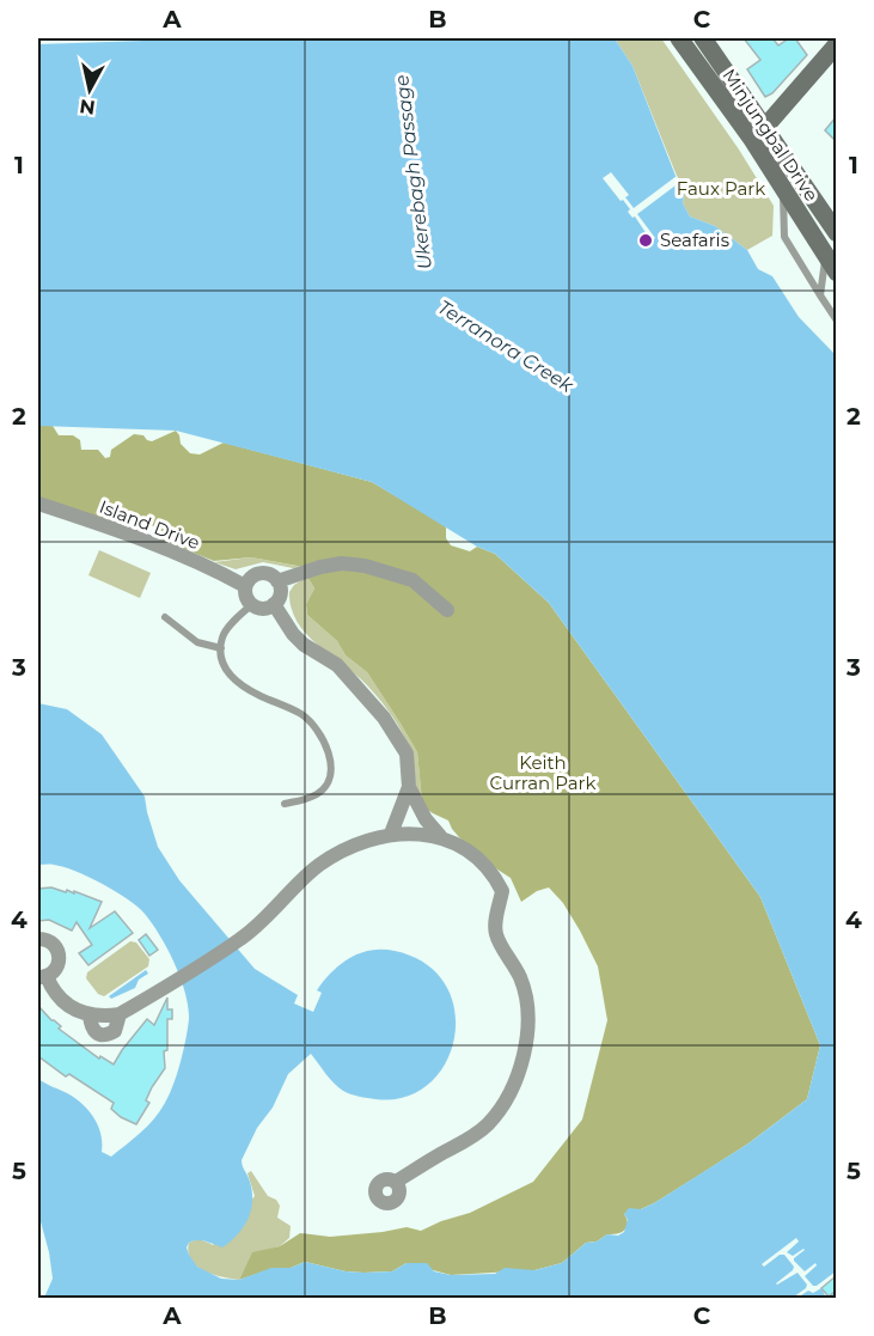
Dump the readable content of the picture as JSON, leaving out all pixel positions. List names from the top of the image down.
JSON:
{
  "streets": {
    "main road": ["Minjungbal Drive"],
    "street": ["Island Drive"]
  },
  "water": ["Ukerebagh Passage", "Terranora Creek"],
  "parks": ["Faux Park", "Keith Curran Park"],
  "places": ["Seafaris"],
  "north": "bottom",
  "grid": {
    "columns": ["A", "B", "C"],
    "rows": [
      "1",
      "2",
      "3",
      "4",
      "5"
    ]
  }
}
